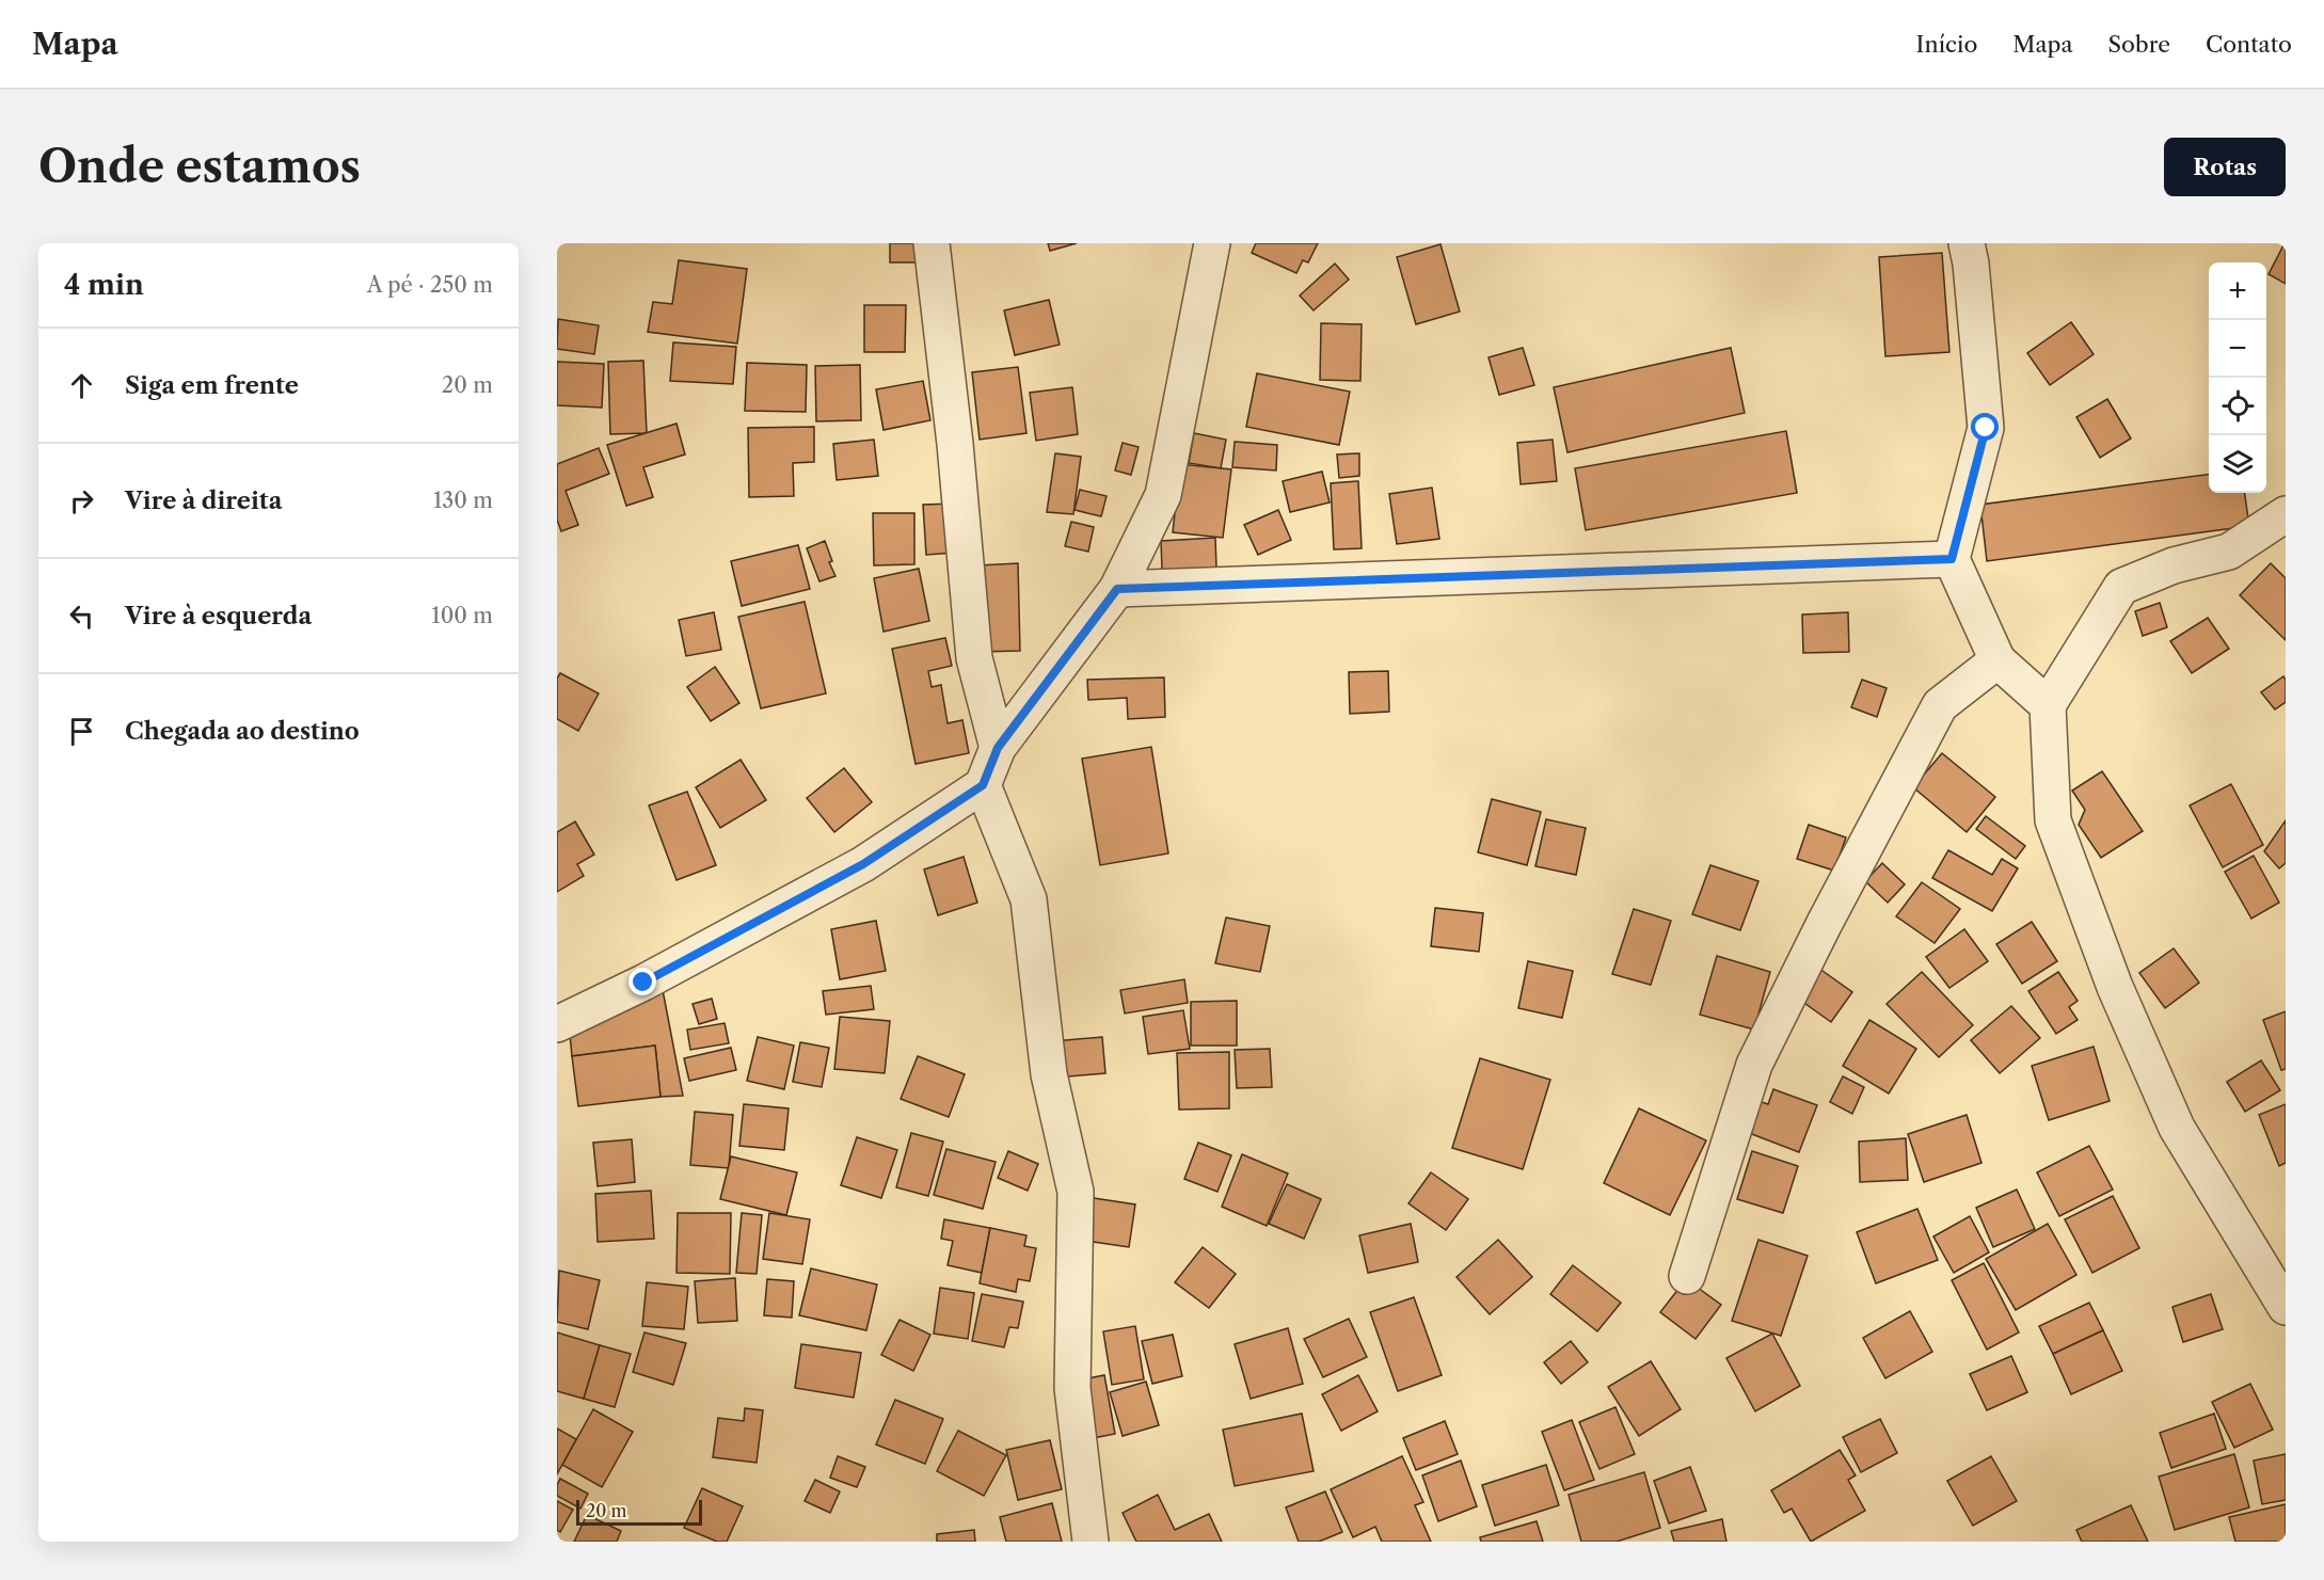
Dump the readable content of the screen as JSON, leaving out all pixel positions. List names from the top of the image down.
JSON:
{
  "scale_bar": "20 m",
  "page": {
    "header": "Mapa",
    "nav": [
      "Início",
      "Mapa",
      "Sobre",
      "Contato"
    ],
    "buttons": "Rotas",
    "title": "Onde estamos",
    "heading": ["4 min", "A pé · 250 m"],
    "map_buttons": ["+", "−"],
    "list": [
      ["Siga em frente", "20 m"],
      ["Vire à direita", "130 m"],
      ["Vire à esquerda", "100 m"],
      "Chegada ao destino"
    ],
    "scale": "20 m"
  }
}
